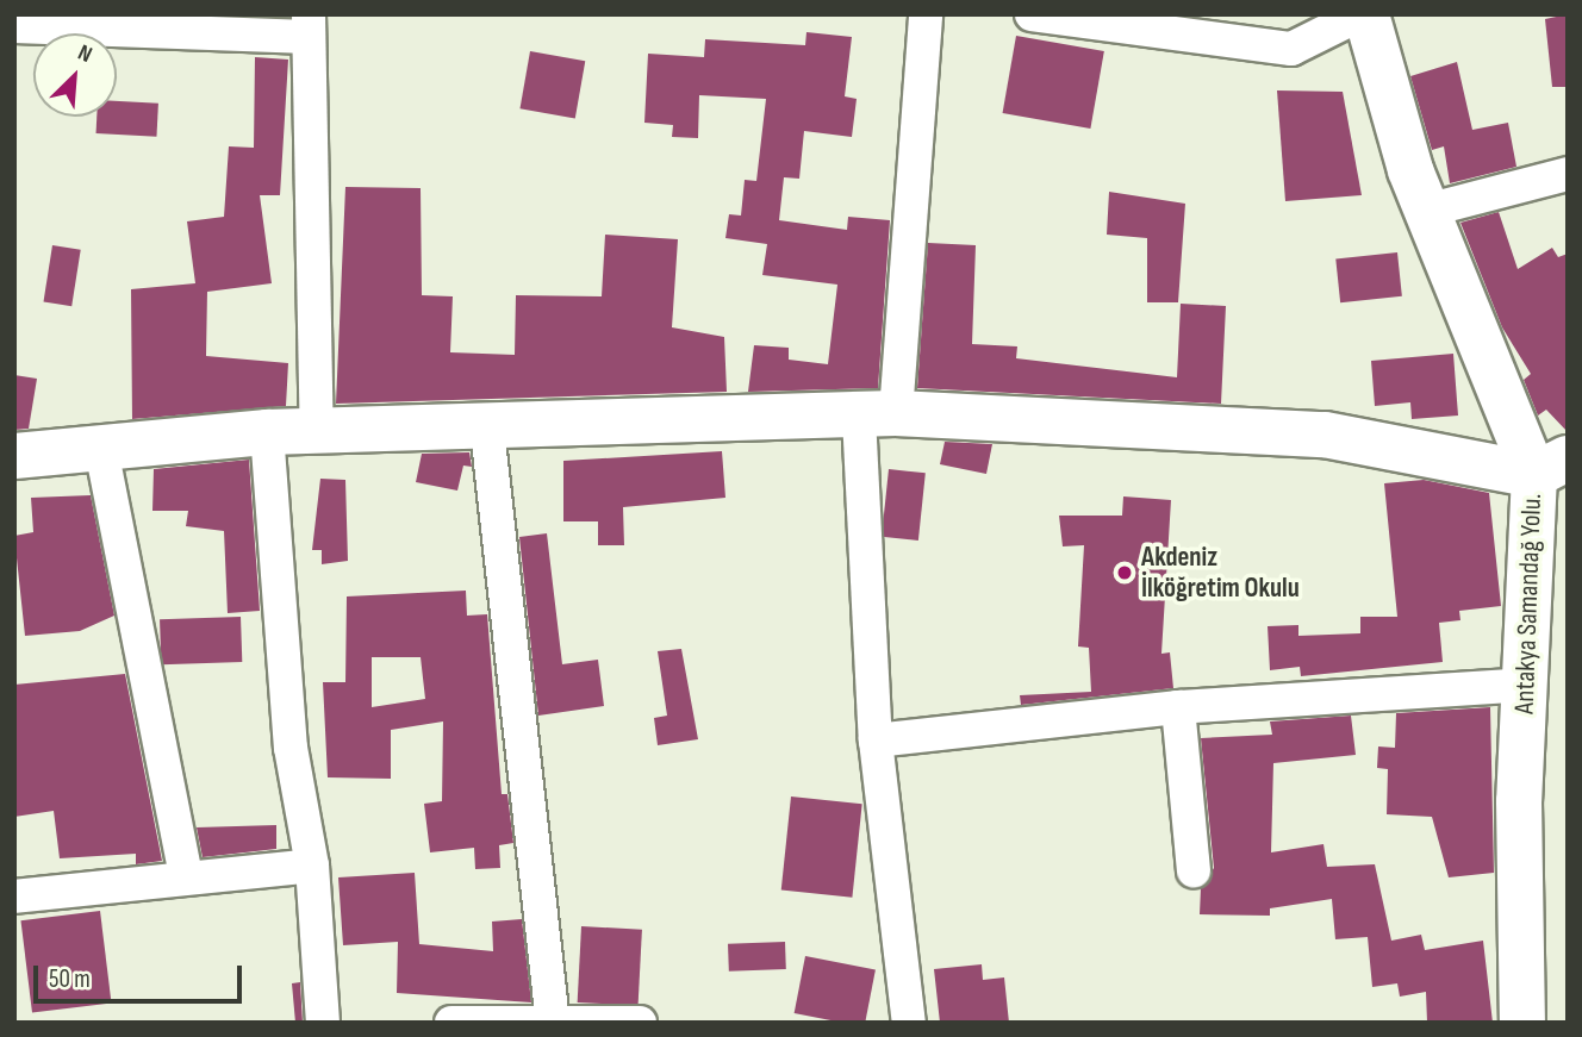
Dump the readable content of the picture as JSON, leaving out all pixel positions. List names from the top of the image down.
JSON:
{
  "streets": {
    "street": ["Antakya Samandağ Yolu."]
  },
  "places": ["Akdeniz İlköğretim Okulu"],
  "scale_bar": "50 m",
  "north": "top right"
}
